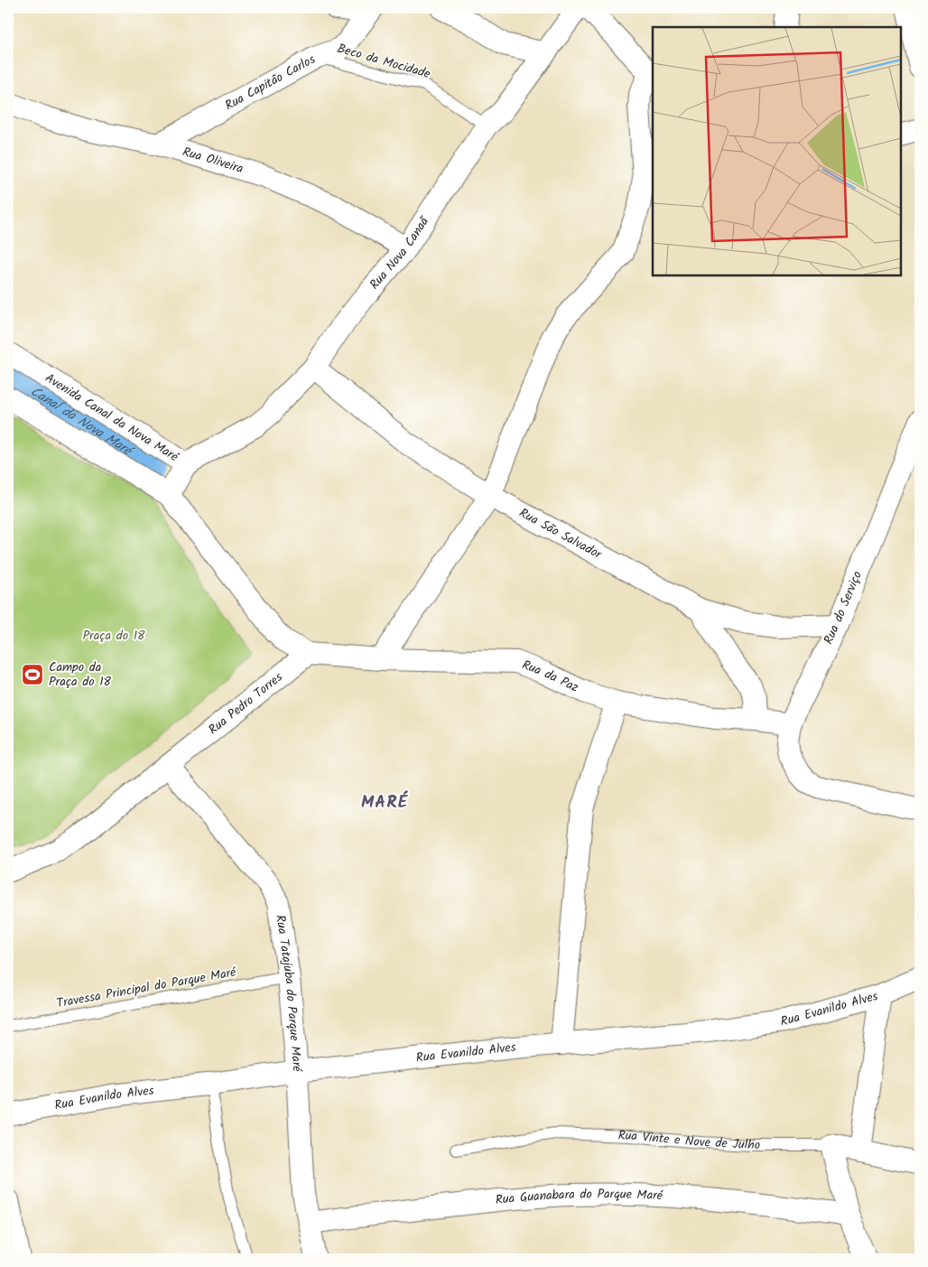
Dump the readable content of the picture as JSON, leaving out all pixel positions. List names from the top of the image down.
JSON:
{
  "streets": {
    "street": [
      "Rua Capitão Carlos",
      "Rua Oliveira",
      "Rua Nova Canaã",
      "Avenida Canal da Nova Maré",
      "Rua São Salvador",
      "Rua do Serviço",
      "Rua da Paz",
      "Rua Pedro Torres",
      "Rua Tatajuba do Parque Maré",
      "Rua Evanildo Alves",
      "Rua Vinte e Nove de Julho",
      "Rua Guanabara do Parque Maré"
    ],
    "lane": ["Beco da Mocidade", "Travessa Principal do Parque Maré"]
  },
  "crossings": [
    ["Beco da Mocidade", "Rua Capitão Carlos"],
    ["Beco da Mocidade", "Rua Nova Canaã"],
    ["Rua Capitão Carlos", "Rua Oliveira"],
    ["Rua Oliveira", "Rua Nova Canaã"],
    ["Rua Nova Canaã", "Avenida Canal da Nova Maré"],
    ["Rua Nova Canaã", "Rua São Salvador"],
    ["Rua São Salvador", "Rua do Serviço"],
    ["Rua do Serviço", "Rua da Paz"],
    ["Rua da Paz", "Rua Pedro Torres"],
    ["Rua Pedro Torres", "Rua Tatajuba do Parque Maré"],
    ["Travessa Principal do Parque Maré", "Rua Tatajuba do Parque Maré"],
    ["Rua Tatajuba do Parque Maré", "Rua Evanildo Alves"],
    ["Rua Tatajuba do Parque Maré", "Rua Guanabara do Parque Maré"]
  ],
  "districts": ["MARÉ"],
  "water": ["Canal da Nova Maré"],
  "parks": ["Praça do 18"],
  "places": {
    "sports": ["Campo da Praça do 18"]
  }
}
